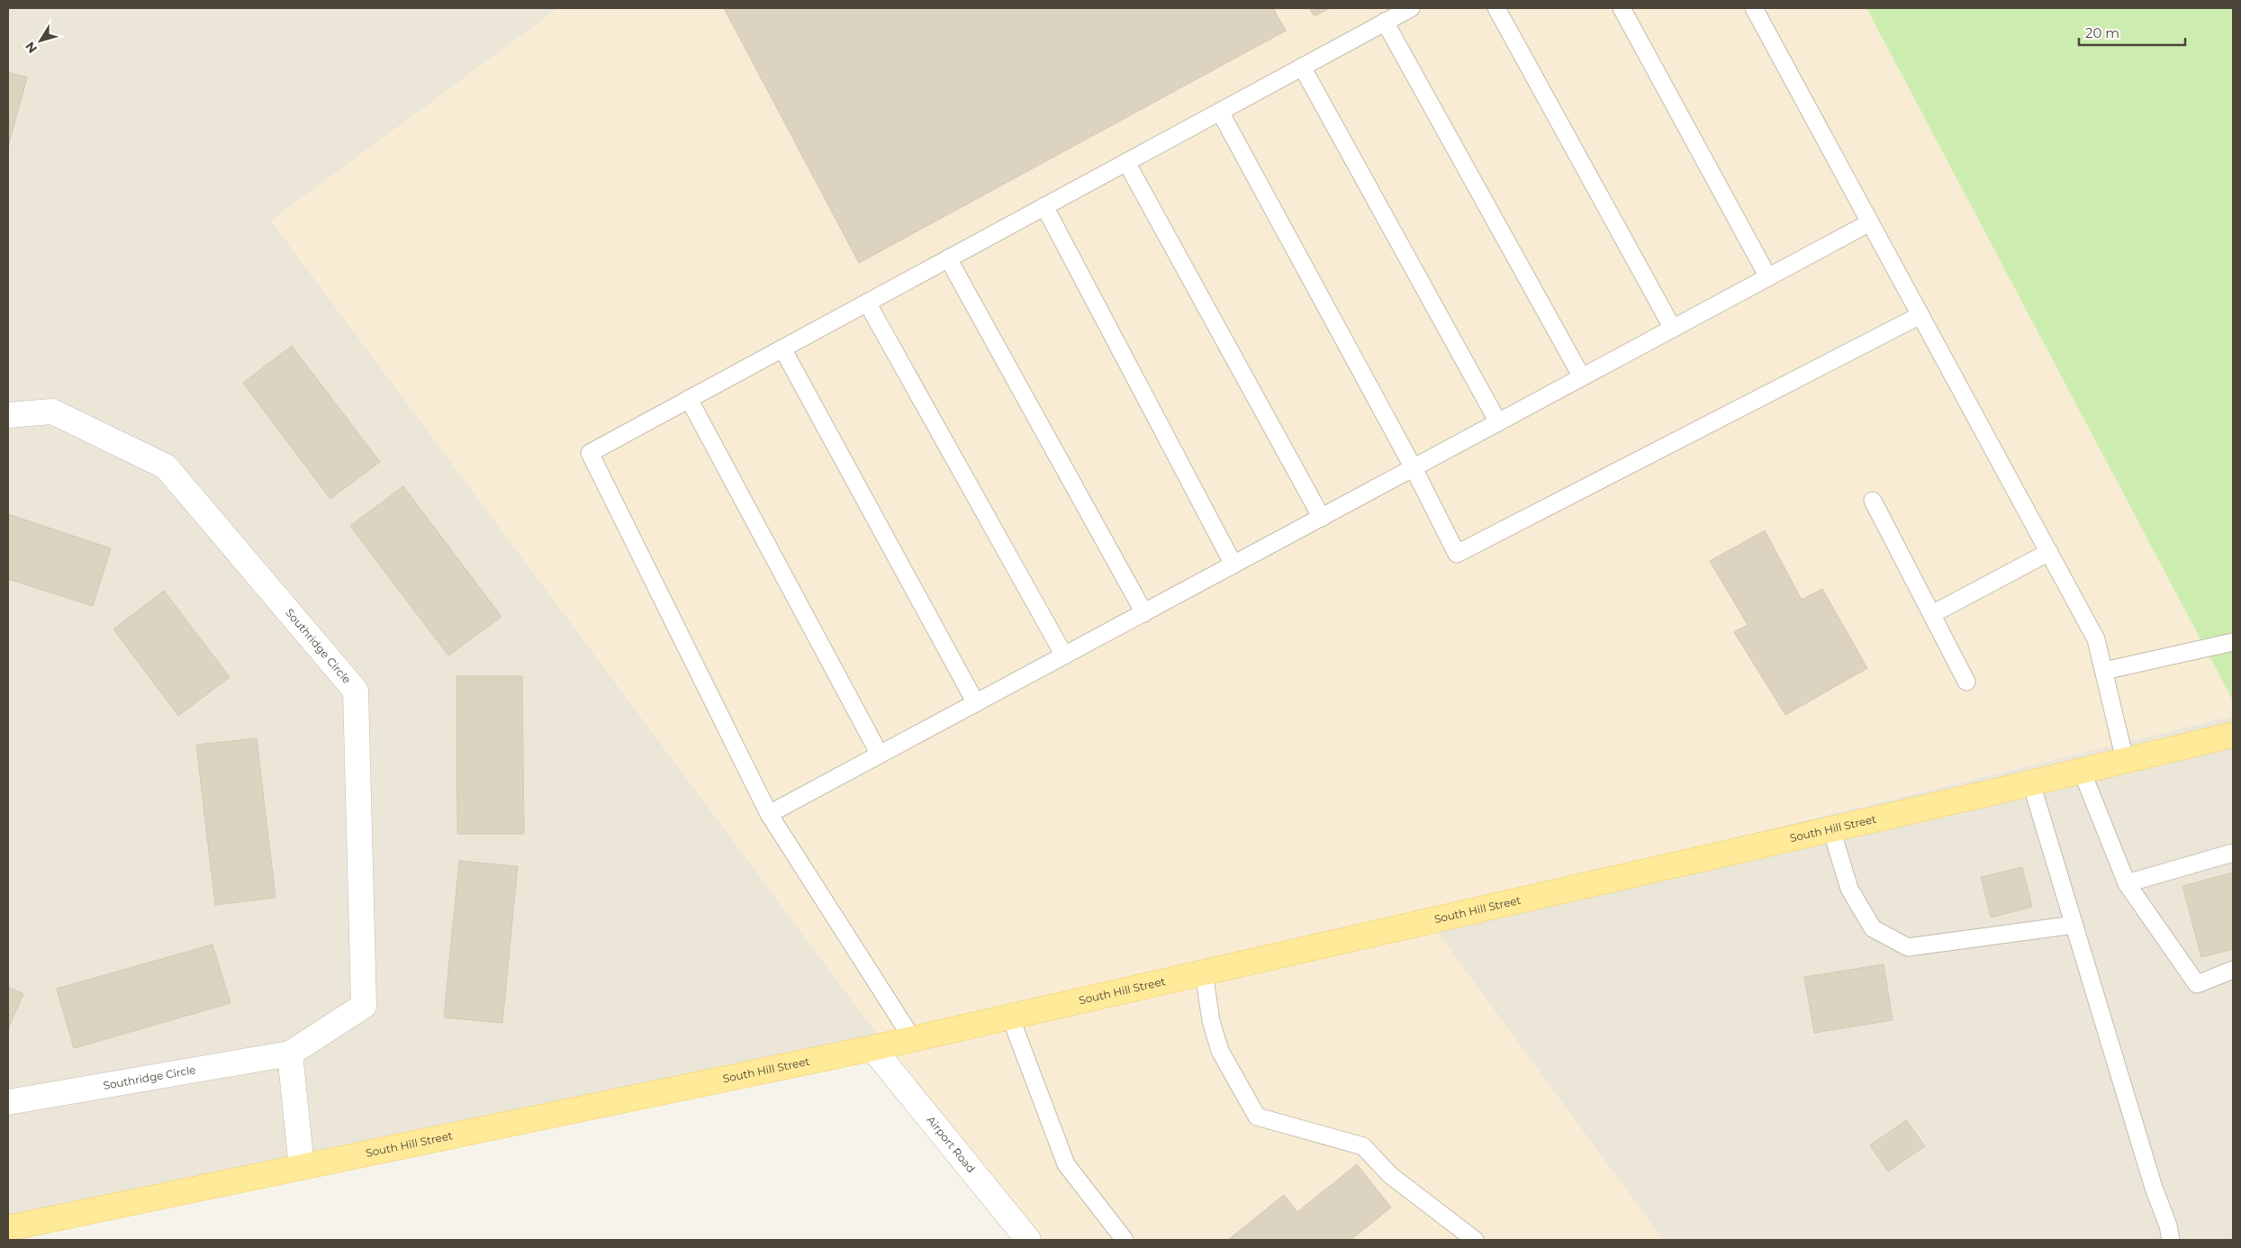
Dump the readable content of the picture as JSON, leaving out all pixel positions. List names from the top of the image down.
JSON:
{
  "streets": {
    "main road": ["South Hill Street"],
    "street": ["Southridge Circle", "Airport Road"]
  },
  "crossings": [
    ["South Hill Street", "Airport Road"]
  ],
  "scale_bar": "20 m",
  "north": "bottom left"
}
